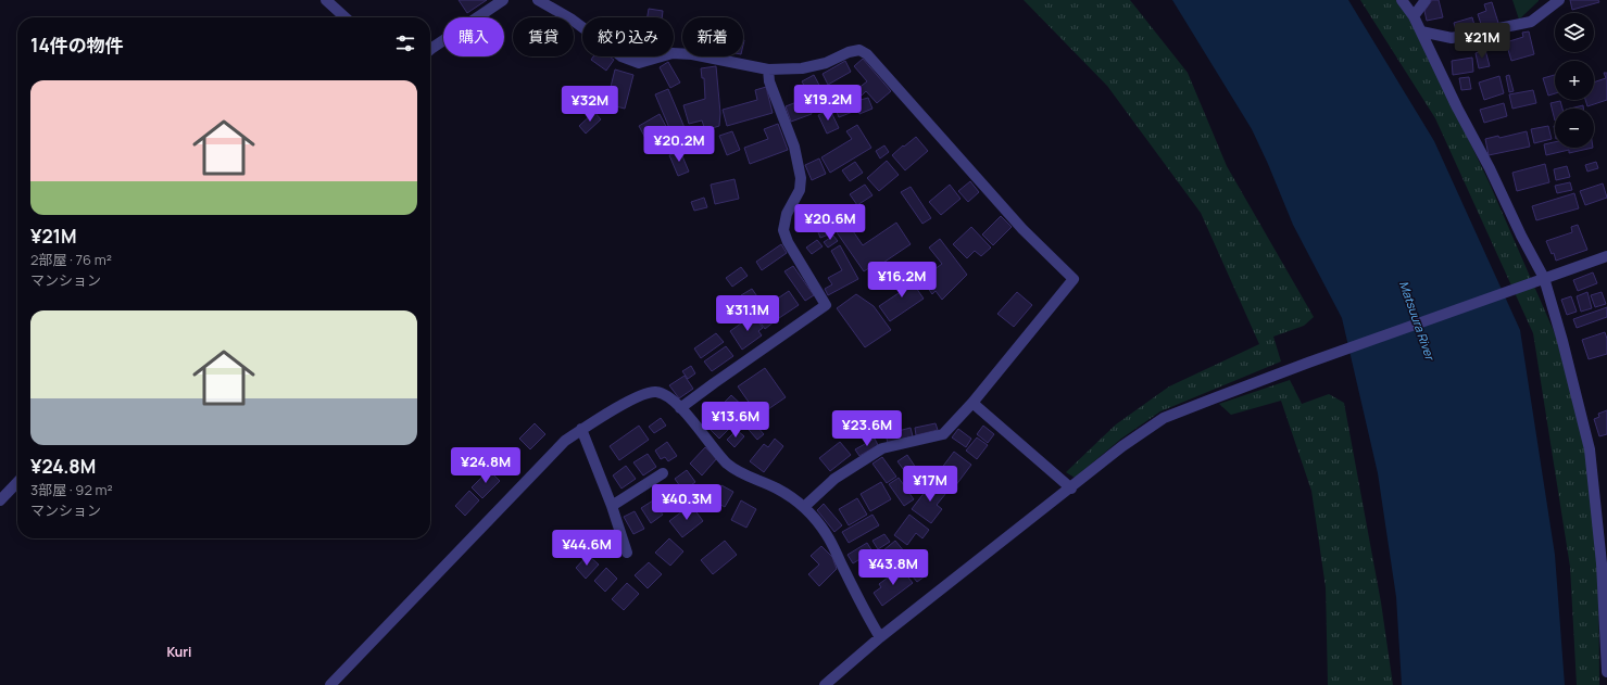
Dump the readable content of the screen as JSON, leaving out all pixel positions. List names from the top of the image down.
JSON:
{
  "districts": ["Kuri"],
  "water": ["Matsuura River"],
  "page": {
    "map_buttons": ["+", "−"],
    "chip": [
      "購入",
      "賃貸",
      "絞り込み",
      "新着"
    ],
    "heading": "14件の物件",
    "price": [
      "¥21M",
      "¥19.2M",
      "¥32M",
      "¥20.2M",
      "¥20.6M",
      "¥16.2M",
      "¥31.1M",
      "¥13.6M",
      "¥23.6M",
      "¥24.8M",
      "¥17M",
      "¥40.3M",
      "¥44.6M",
      "¥43.8M"
    ],
    "list": [
      {
        "name": "¥21M",
        "note": "2部屋 · 76 m² · マンション"
      },
      {
        "name": "¥24.8M",
        "note": "3部屋 · 92 m² · マンション"
      }
    ]
  }
}
